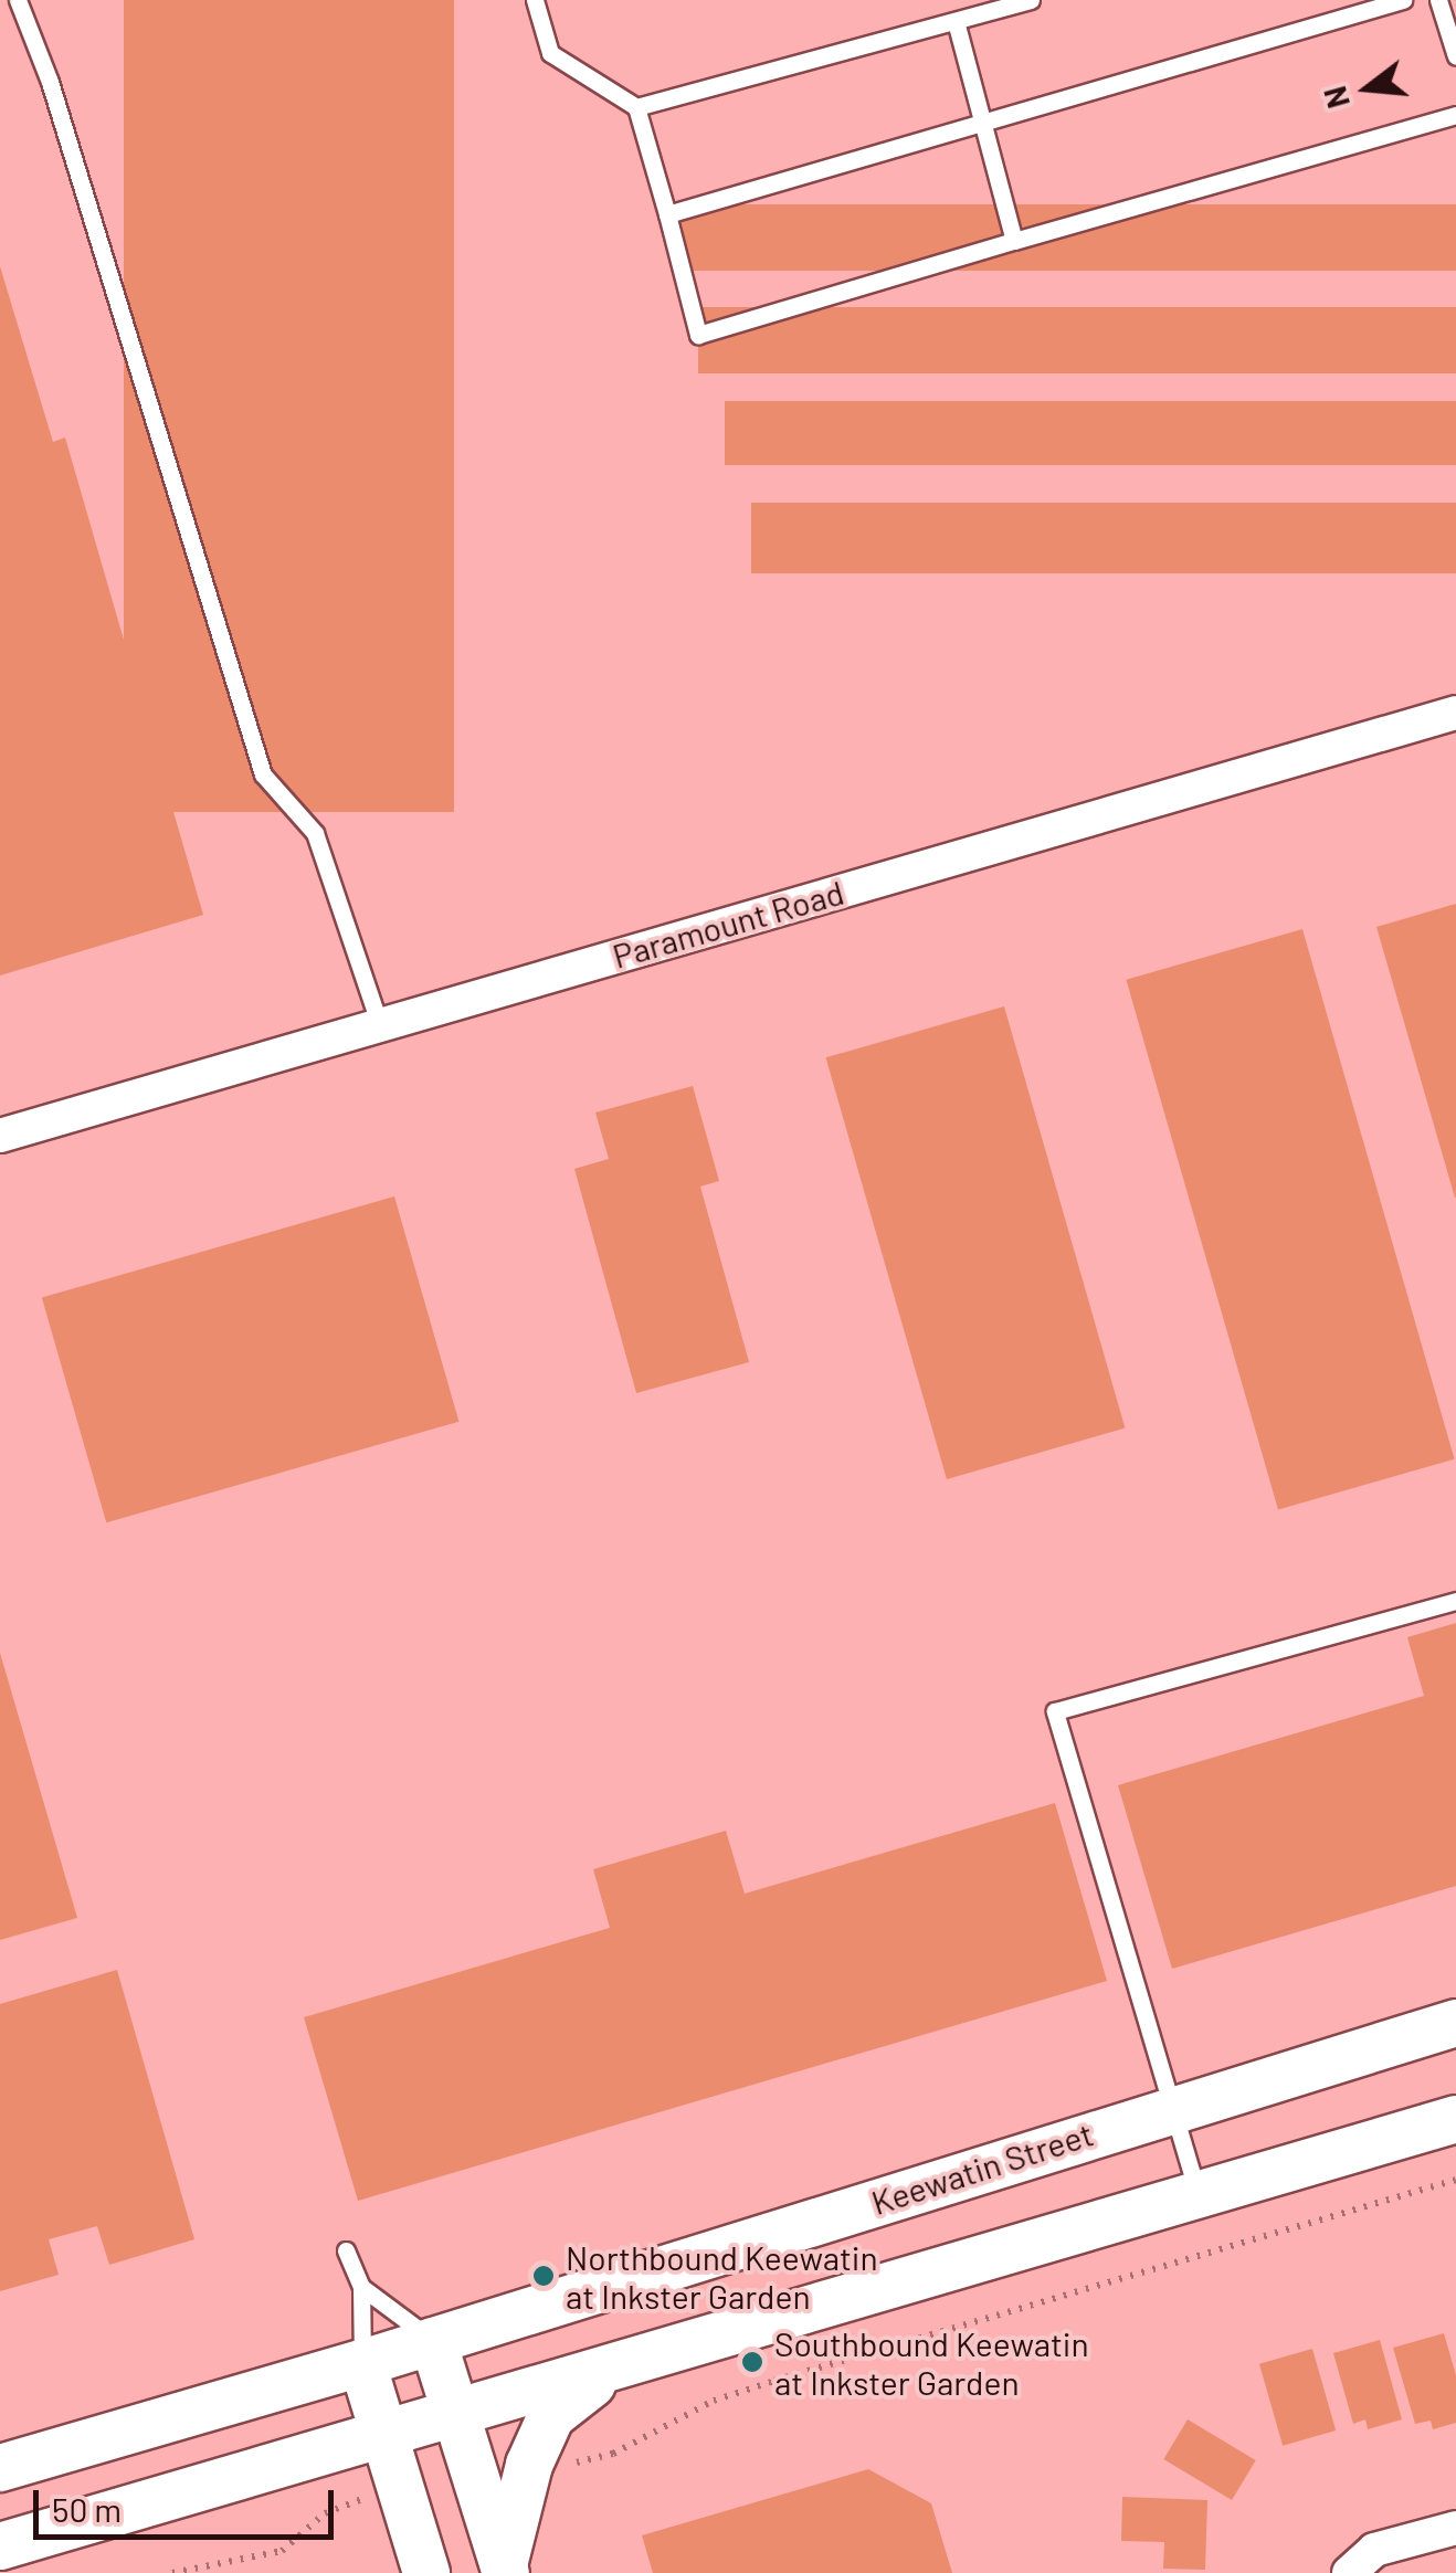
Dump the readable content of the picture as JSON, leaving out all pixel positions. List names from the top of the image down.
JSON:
{
  "streets": {
    "street": ["Paramount Road", "Keewatin Street"]
  },
  "places": ["Northbound Keewatin at Inkster Garden", "Southbound Keewatin at Inkster Garden"],
  "scale_bar": "50 m",
  "north": "left"
}
